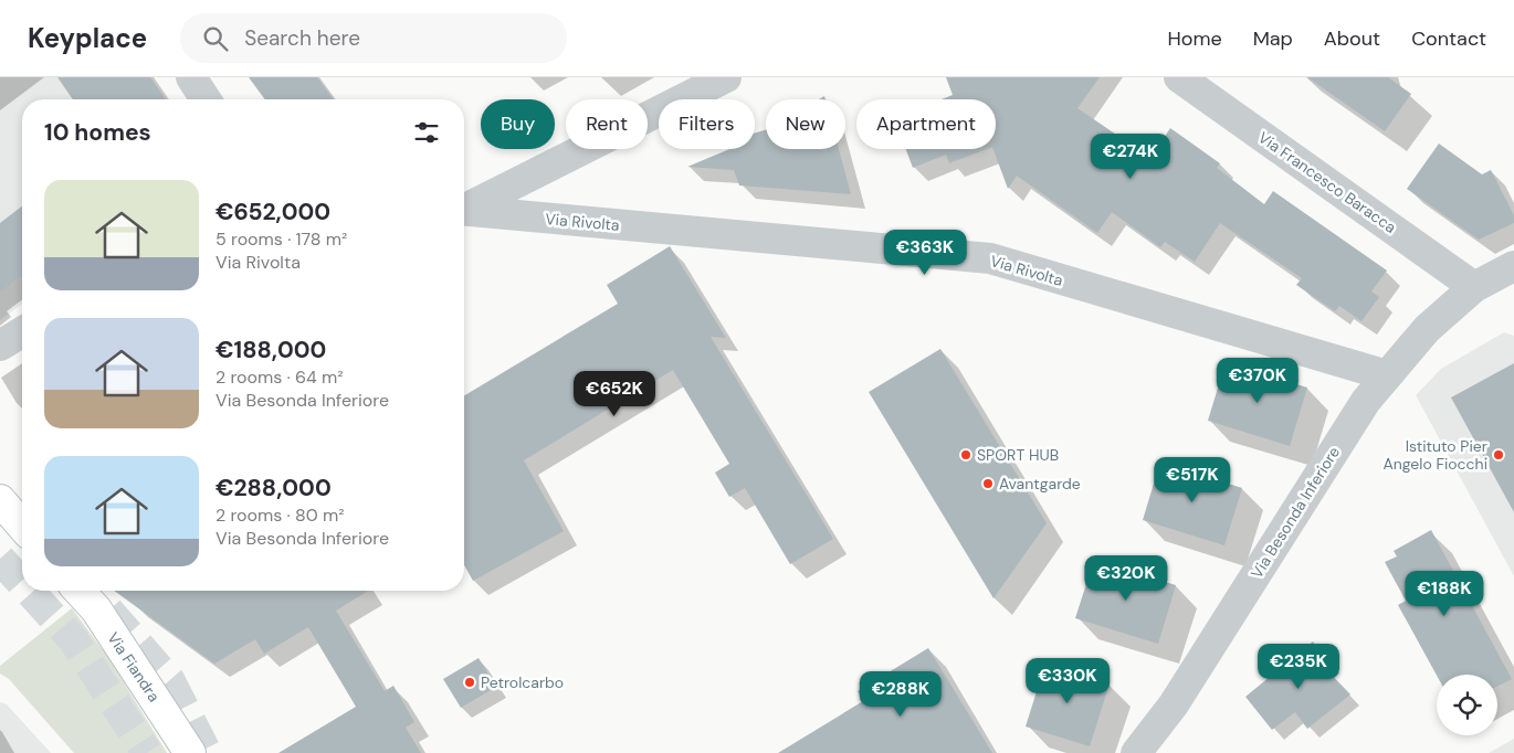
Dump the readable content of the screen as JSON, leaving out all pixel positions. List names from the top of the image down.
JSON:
{
  "streets": {
    "street": [
      "Via Francesco Baracca",
      "Via Rivolta",
      "Via Besonda Inferiore",
      "Via Fiandra"
    ]
  },
  "crossings": [
    ["Via Francesco Baracca", "Via Besonda Inferiore"],
    ["Via Rivolta", "Via Besonda Inferiore"]
  ],
  "places": [
    "SPORT HUB",
    "Istituto Pier Angelo Fiocchi",
    "Avantgarde",
    "Petrolcarbo"
  ],
  "page": {
    "header": "Keyplace",
    "search": "Search here",
    "nav": [
      "Home",
      "Map",
      "About",
      "Contact"
    ],
    "chip": [
      "Buy",
      "Rent",
      "Filters",
      "New",
      "Apartment"
    ],
    "heading": "10 homes",
    "price": [
      "€274K",
      "€363K",
      "€370K",
      "€652K",
      "€517K",
      "€320K",
      "€188K",
      "€235K",
      "€330K",
      "€288K"
    ],
    "list": [
      {
        "name": "€652,000",
        "note": "5 rooms · 178 m² · Via Rivolta"
      },
      {
        "name": "€188,000",
        "note": "2 rooms · 64 m² · Via Besonda Inferiore"
      },
      {
        "name": "€288,000",
        "note": "2 rooms · 80 m² · Via Besonda Inferiore"
      }
    ]
  }
}
